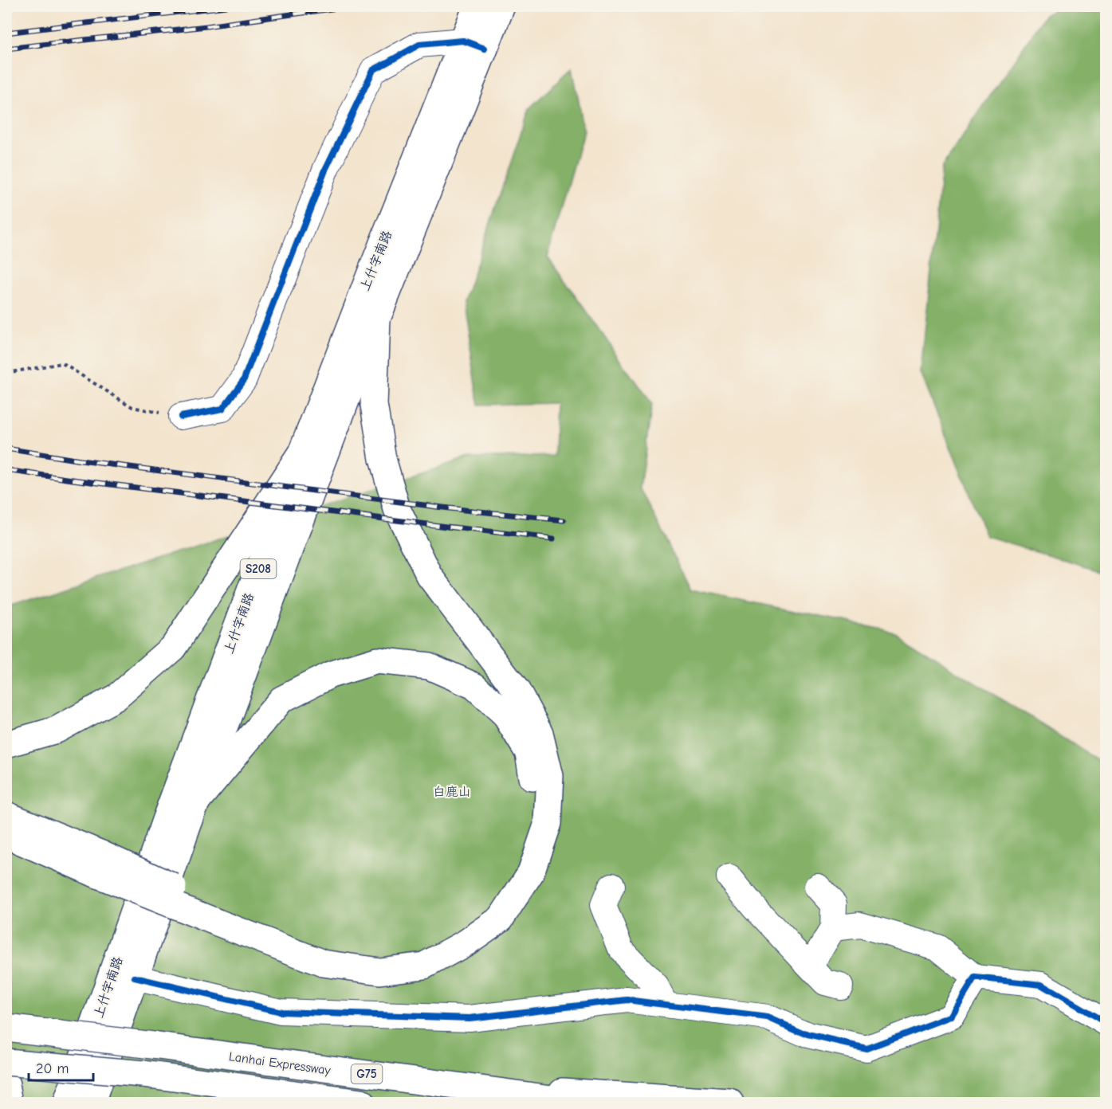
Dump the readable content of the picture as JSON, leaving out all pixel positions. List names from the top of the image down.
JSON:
{
  "streets": {
    "main road": [
      "上什字南路",
      "S208",
      "Lanhai Expressway",
      "G75"
    ]
  },
  "crossings": [
    ["上什字南路", "S208"]
  ],
  "parks": ["白鹿山"],
  "scale_bar": "20 m"
}
